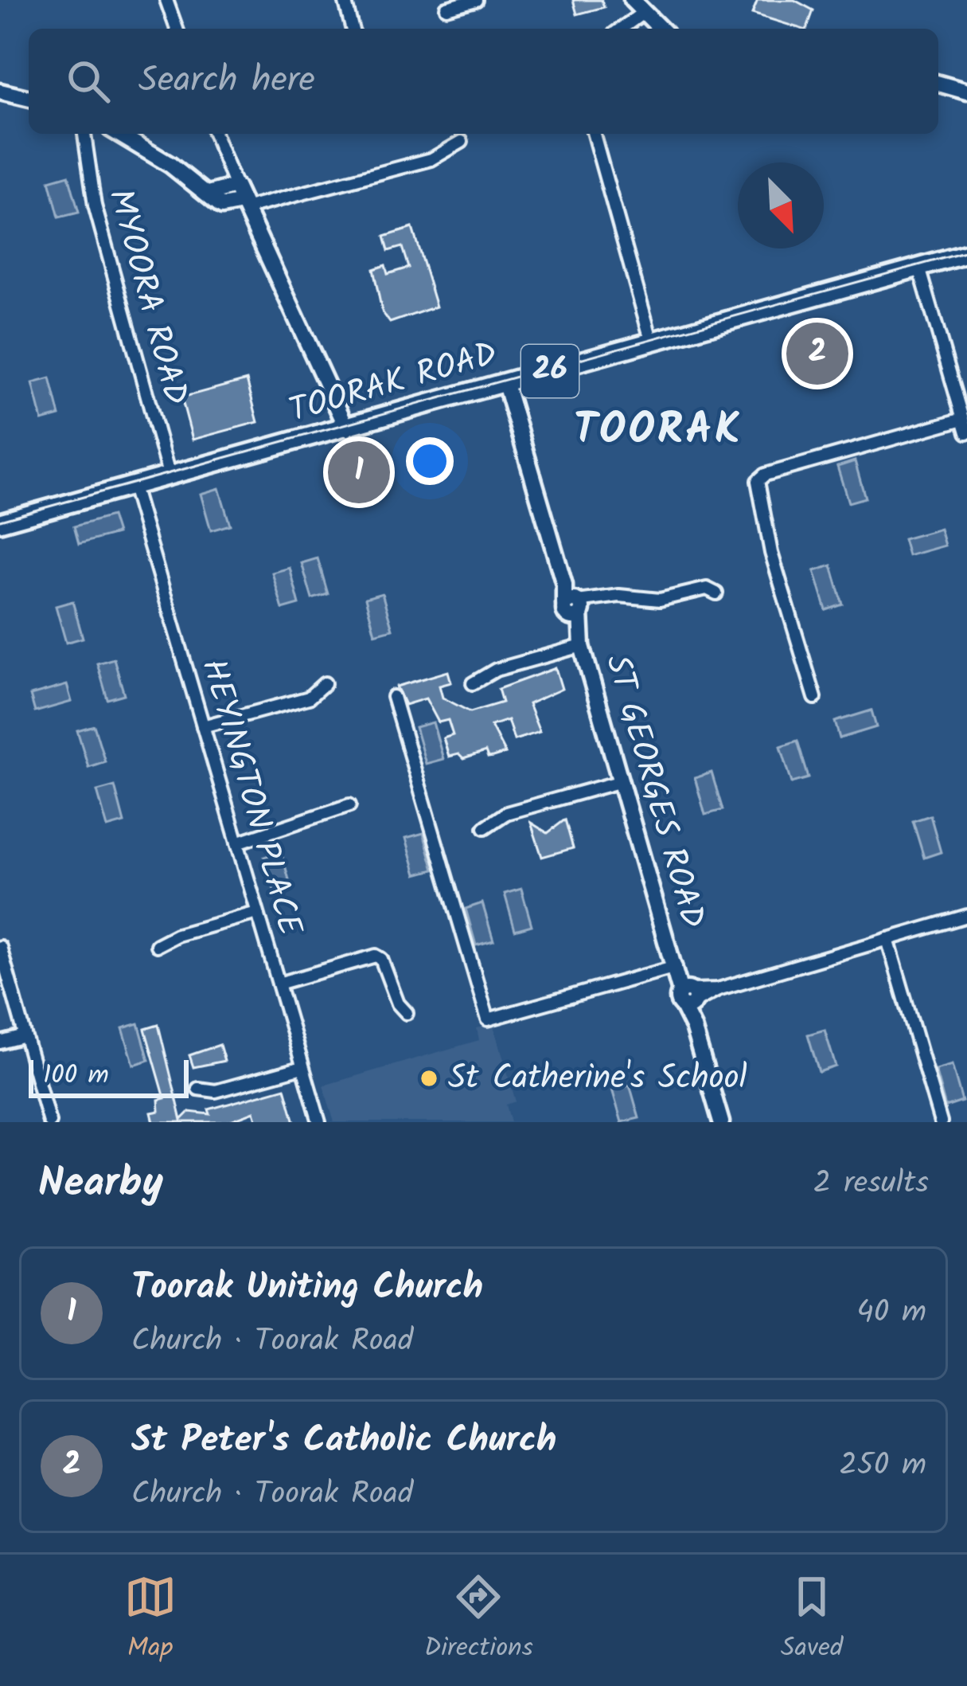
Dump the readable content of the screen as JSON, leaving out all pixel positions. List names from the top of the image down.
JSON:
{
  "streets": {
    "main road": ["26", "TOORAK ROAD"],
    "street": ["MYOORA ROAD", "ST GEORGES ROAD", "HEYINGTON PLACE"]
  },
  "crossings": [
    ["MYOORA ROAD", "TOORAK ROAD"],
    ["TOORAK ROAD", "ST GEORGES ROAD"],
    ["TOORAK ROAD", "HEYINGTON PLACE"]
  ],
  "districts": ["TOORAK"],
  "places": ["St Catherine's School"],
  "scale_bar": "100 m",
  "north": "bottom right",
  "page": {
    "search": "Search here",
    "pins": ["2", "1"],
    "scale": "100 m",
    "heading": ["Nearby", "2 results"],
    "list": [
      {
        "mark": "1",
        "name": "Toorak Uniting Church",
        "note": "Church · Toorak Road",
        "value": "40 m"
      },
      {
        "mark": "2",
        "name": "St Peter's Catholic Church",
        "note": "Church · Toorak Road",
        "value": "250 m"
      }
    ],
    "nav": ["Map", "Directions", "Saved"]
  }
}
